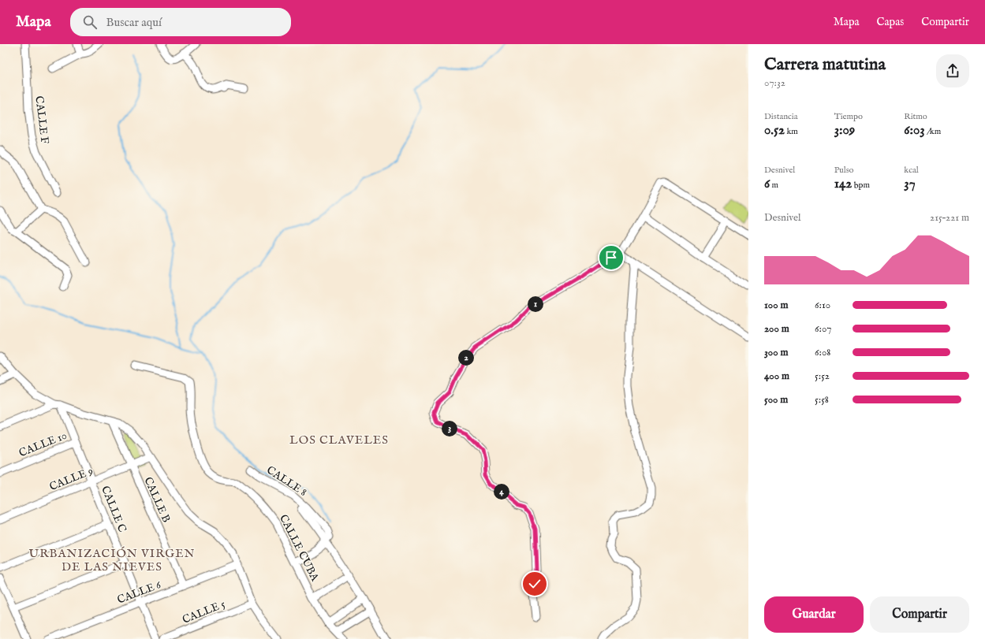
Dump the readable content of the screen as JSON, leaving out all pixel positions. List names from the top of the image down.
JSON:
{
  "streets": {
    "street": [
      "CALLE F",
      "CALLE 10",
      "CALLE 9",
      "CALLE 8",
      "CALLE B",
      "CALLE C",
      "CALLE CUBA",
      "CALLE 6",
      "CALLE 5"
    ]
  },
  "crossings": [
    ["CALLE 10", "CALLE C"],
    ["CALLE 9", "CALLE B"],
    ["CALLE 9", "CALLE C"],
    ["CALLE B", "CALLE 6"],
    ["CALLE C", "CALLE 6"]
  ],
  "districts": ["LOS CLAVELES", "URBANIZACIÓN VIRGEN DE LAS NIEVES"],
  "page": {
    "header": "Mapa",
    "search": "Buscar aquí",
    "nav": ["Mapa", "Capas", "Compartir"],
    "heading": ["Carrera matutina", "07:32"],
    "stats": [
      ["Distancia", "0.52 km"],
      ["Tiempo", "3:09"],
      ["Ritmo", "6:03 /km"],
      ["Desnivel", "6 m"],
      ["Pulso", "142 bpm"],
      ["kcal", "37"]
    ],
    "chart": ["Desnivel", "215–221 m"],
    "list": [
      {
        "name": "100 m",
        "note": "6:10"
      },
      {
        "name": "200 m",
        "note": "6:07"
      },
      {
        "name": "300 m",
        "note": "6:08"
      },
      {
        "name": "400 m",
        "note": "5:52"
      },
      {
        "name": "500 m",
        "note": "5:58"
      }
    ],
    "pins": [
      "1",
      "2",
      "3",
      "4"
    ],
    "buttons": ["Guardar", "Compartir"]
  }
}
